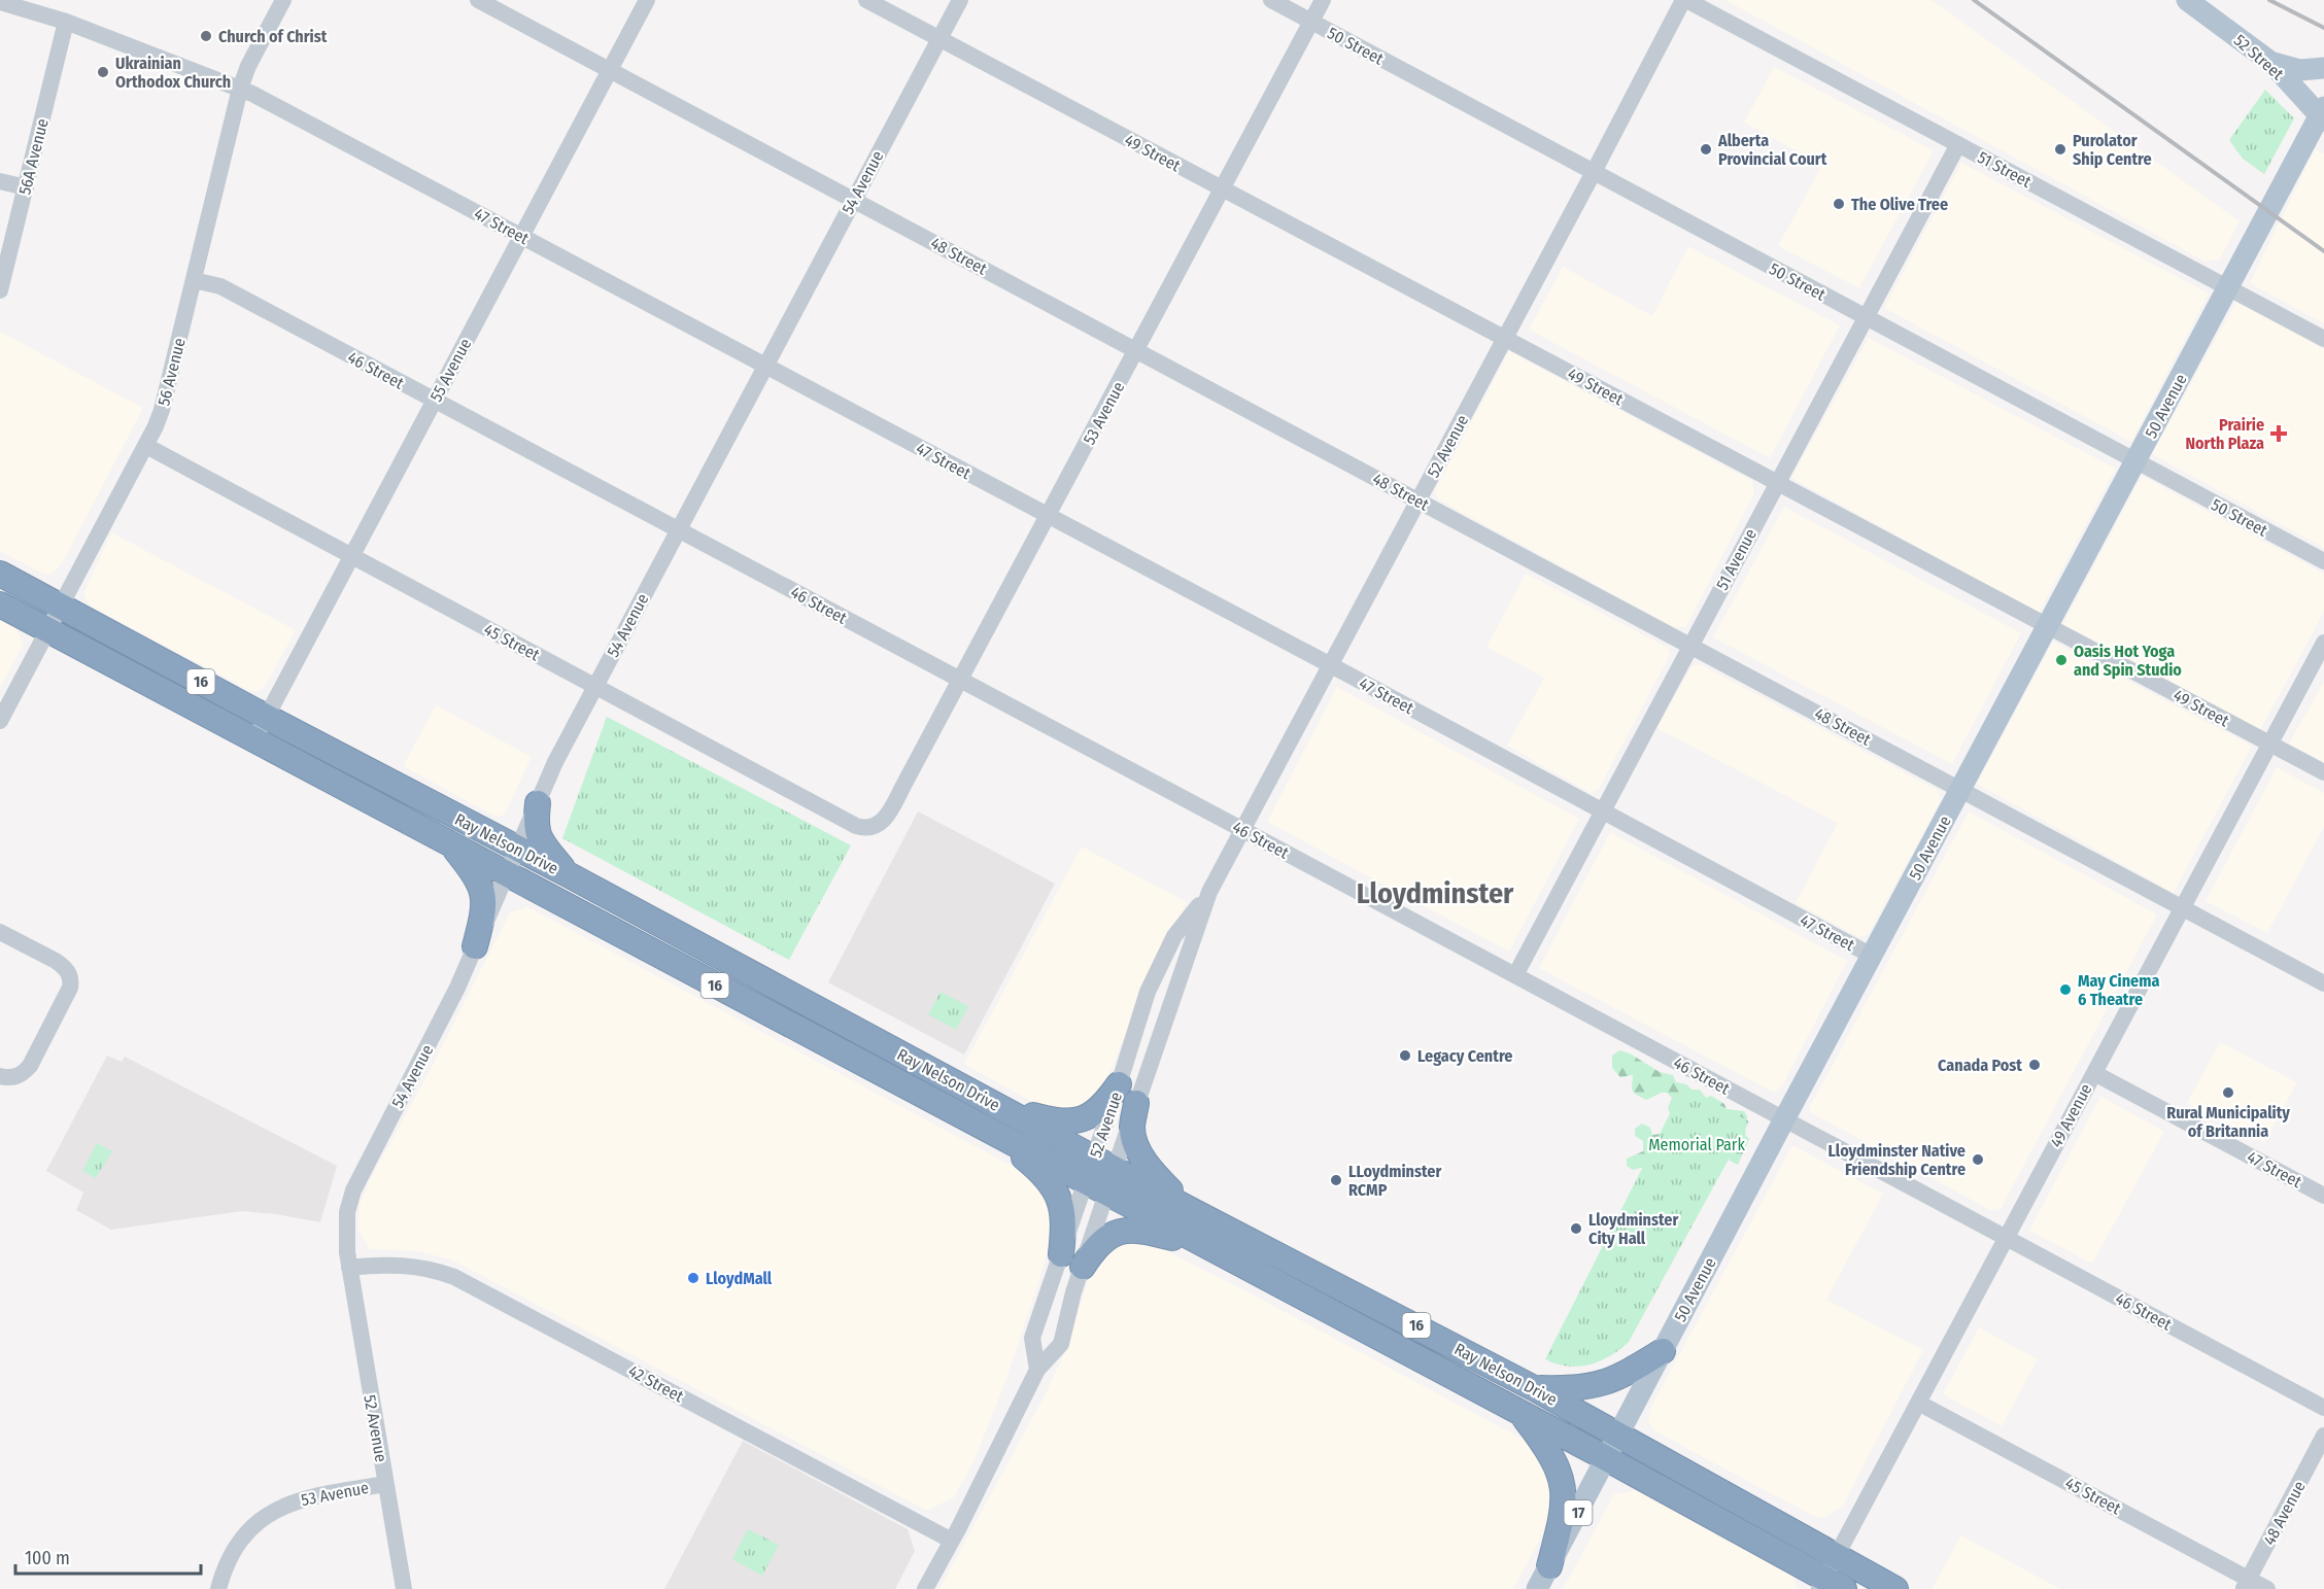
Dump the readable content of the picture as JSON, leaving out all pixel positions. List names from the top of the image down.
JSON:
{
  "streets": {
    "highway": ["16", "Ray Nelson Drive"],
    "main road": ["52 Street", "50 Avenue", "17"],
    "street": [
      "50 Street",
      "49 Street",
      "56A Avenue",
      "51 Street",
      "54 Avenue",
      "47 Street",
      "48 Street",
      "46 Street",
      "55 Avenue",
      "56 Avenue",
      "53 Avenue",
      "52 Avenue",
      "51 Avenue",
      "45 Street",
      "49 Avenue",
      "42 Street",
      "48 Avenue"
    ]
  },
  "crossings": [
    ["50 Street", "50 Avenue"],
    ["50 Street", "53 Avenue"],
    ["50 Street", "52 Avenue"],
    ["50 Street", "51 Avenue"],
    ["52 Street", "50 Avenue"],
    ["49 Street", "54 Avenue"],
    ["49 Street", "50 Avenue"],
    ["49 Street", "53 Avenue"],
    ["49 Street", "52 Avenue"],
    ["49 Street", "51 Avenue"],
    ["49 Street", "49 Avenue"],
    ["56A Avenue", "47 Street"],
    ["51 Street", "50 Avenue"],
    ["51 Street", "52 Avenue"],
    ["51 Street", "51 Avenue"],
    ["54 Avenue", "47 Street"],
    ["54 Avenue", "48 Street"],
    ["54 Avenue", "46 Street"],
    ["54 Avenue", "52 Avenue"],
    ["54 Avenue", "45 Street"],
    ["54 Avenue", "Ray Nelson Drive"],
    ["54 Avenue", "42 Street"],
    ["47 Street", "55 Avenue"],
    ["47 Street", "56 Avenue"],
    ["47 Street", "50 Avenue"],
    ["47 Street", "53 Avenue"],
    ["47 Street", "52 Avenue"],
    ["47 Street", "51 Avenue"],
    ["47 Street", "49 Avenue"],
    ["48 Street", "55 Avenue"],
    ["48 Street", "50 Avenue"],
    ["48 Street", "53 Avenue"],
    ["48 Street", "52 Avenue"],
    ["48 Street", "51 Avenue"],
    ["48 Street", "49 Avenue"],
    ["46 Street", "55 Avenue"],
    ["46 Street", "56 Avenue"],
    ["46 Street", "50 Avenue"],
    ["46 Street", "53 Avenue"],
    ["46 Street", "52 Avenue"],
    ["46 Street", "51 Avenue"],
    ["46 Street", "49 Avenue"],
    ["55 Avenue", "45 Street"],
    ["55 Avenue", "Ray Nelson Drive"],
    ["56 Avenue", "45 Street"],
    ["56 Avenue", "Ray Nelson Drive"],
    ["50 Avenue", "Ray Nelson Drive"],
    ["53 Avenue", "52 Avenue"],
    ["53 Avenue", "45 Street"],
    ["52 Avenue", "Ray Nelson Drive"],
    ["52 Avenue", "42 Street"],
    ["45 Street", "49 Avenue"],
    ["45 Street", "48 Avenue"],
    ["Ray Nelson Drive", "49 Avenue"]
  ],
  "districts": ["Lloydminster"],
  "parks": ["Memorial Park"],
  "places": {
    "other": [
      "Church of Christ",
      "Ukrainian Orthodox Church",
      "Alberta Provincial Court",
      "Purolator Ship Centre",
      "The Olive Tree",
      "Oasis Hot Yoga and Spin Studio",
      "May Cinema 6 Theatre",
      "Legacy Centre",
      "Canada Post",
      "Rural Municipality of Britannia",
      "Lloydminster Native Friendship Centre",
      "LLoydminster RCMP",
      "Lloydminster City Hall",
      "LloydMall"
    ],
    "health": ["Prairie North Plaza"]
  },
  "scale_bar": "100 m"
}
